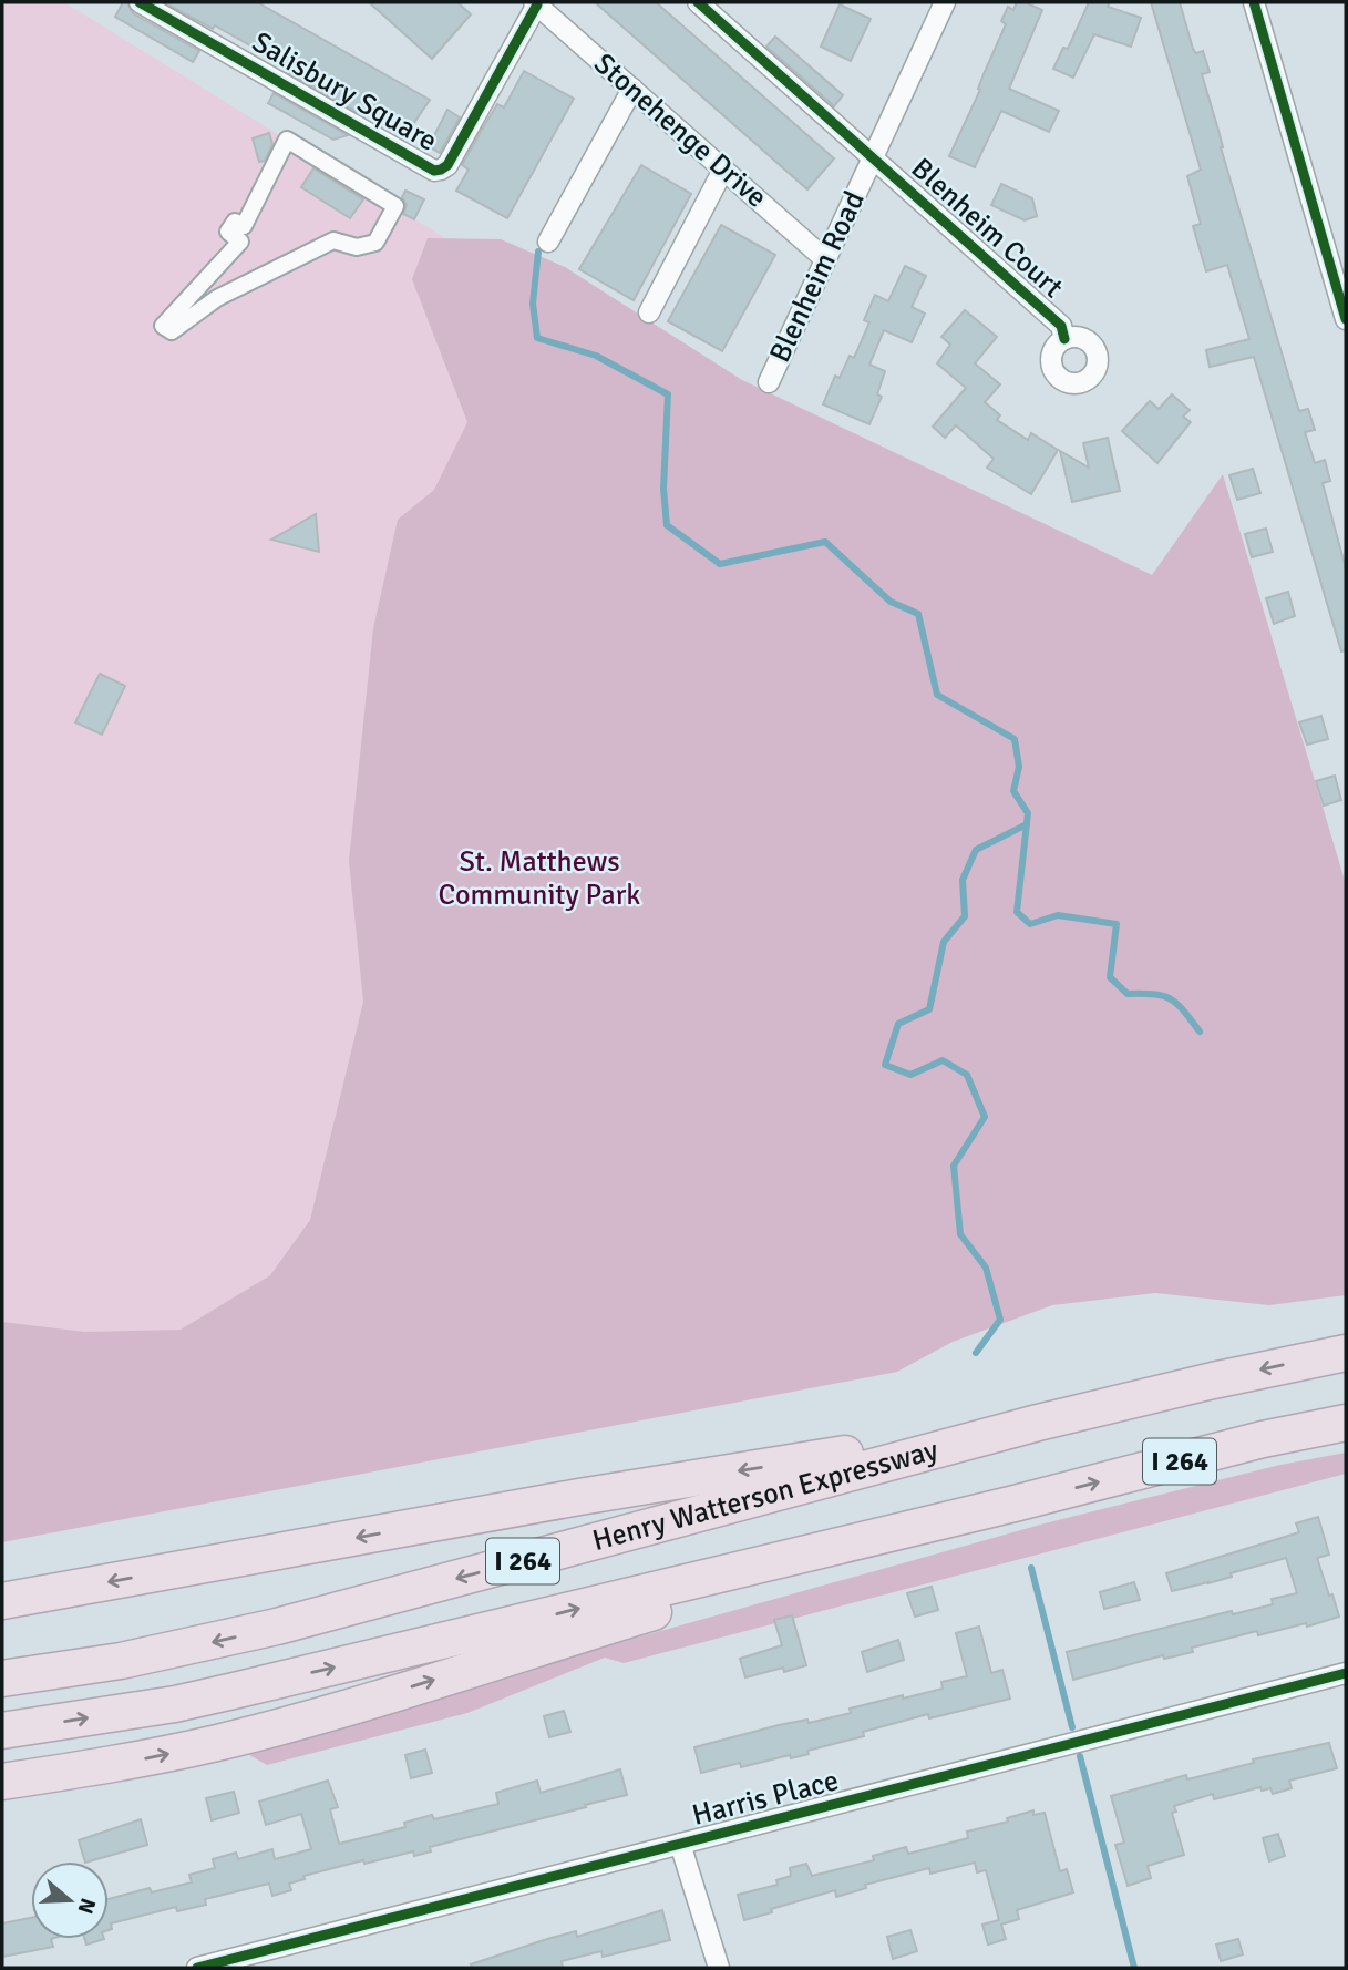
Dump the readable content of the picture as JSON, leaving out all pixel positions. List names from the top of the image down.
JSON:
{
  "streets": {
    "highway": ["I 264", "Henry Watterson Expressway"],
    "street": [
      "Salisbury Square",
      "Stonehenge Drive",
      "Blenheim Court",
      "Blenheim Road",
      "Harris Place"
    ]
  },
  "crossings": [
    ["Salisbury Square", "Stonehenge Drive"],
    ["Stonehenge Drive", "Blenheim Road"],
    ["Blenheim Court", "Blenheim Road"]
  ],
  "parks": ["St. Matthews Community Park"],
  "north": "right"
}
